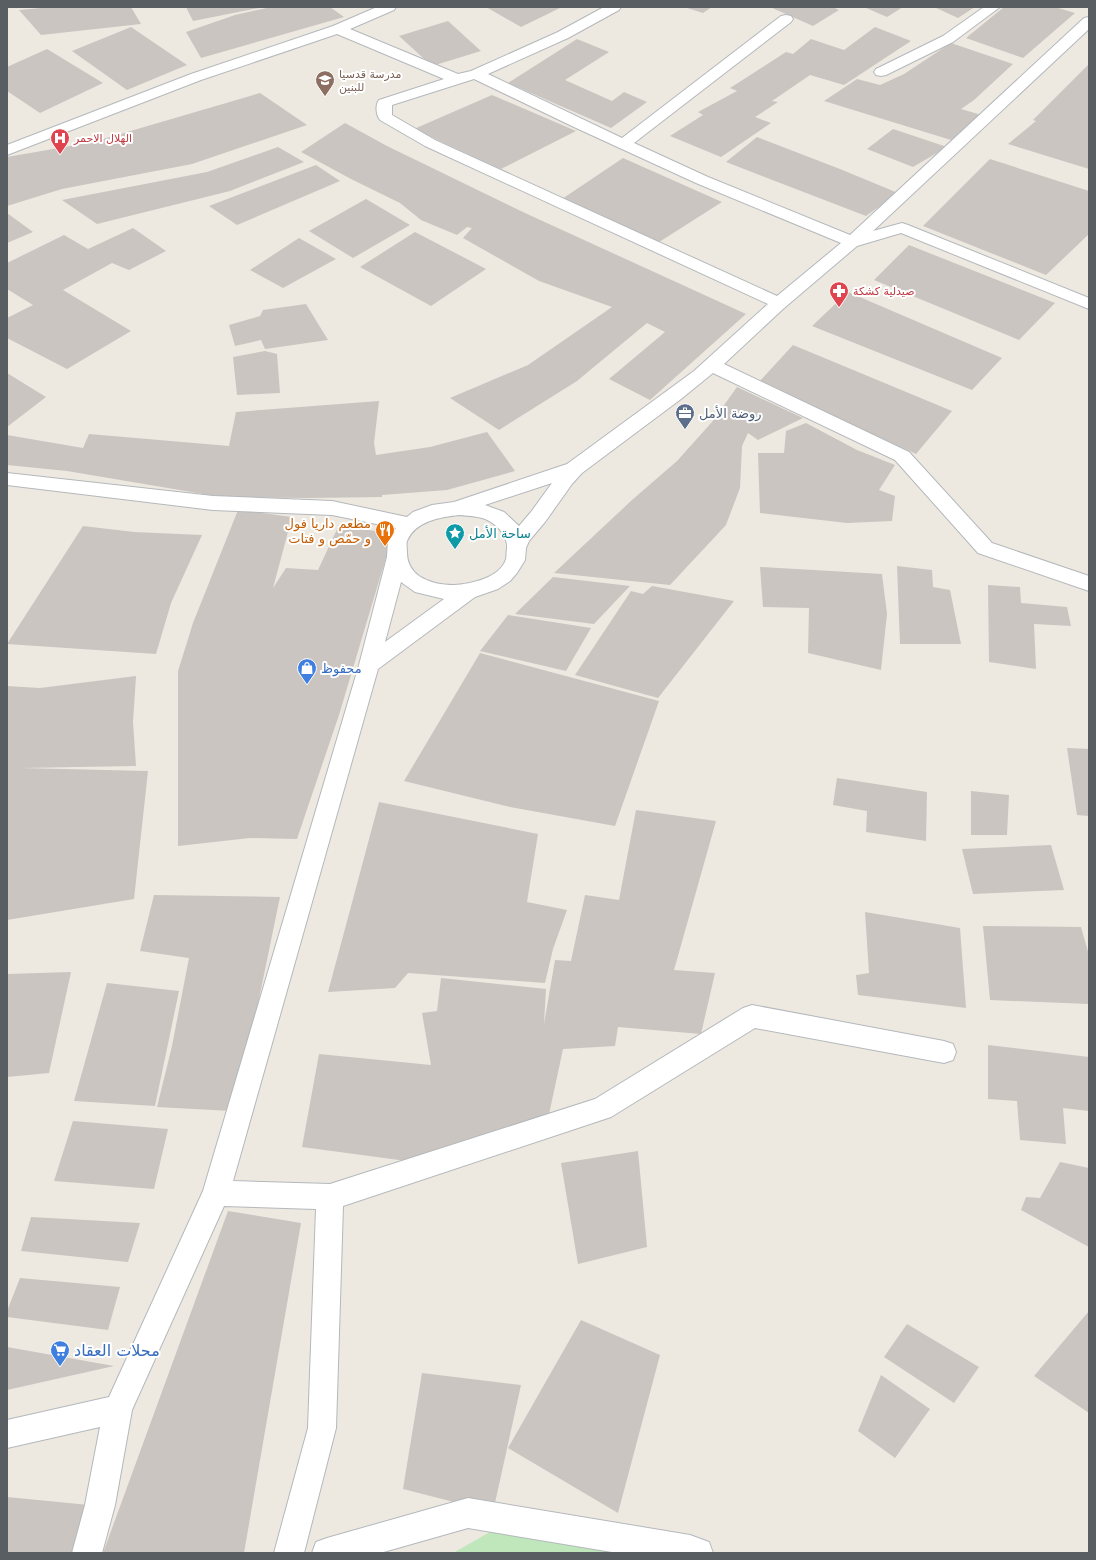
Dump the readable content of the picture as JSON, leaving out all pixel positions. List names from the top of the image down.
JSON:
{
  "places": {
    "school or university": ["مدرسة قدسيا للبنين"],
    "hospital": ["الهلال الاحمر"],
    "pharmacy": ["صيدلية كشكة"],
    "office": ["روضة الأمل"],
    "restaurant": ["مطعم داريا فول و حمّص و فتات"],
    "place": ["ساحة الأمل"],
    "shop": ["محفوظ"],
    "supermarket": ["محلات العقاد"]
  }
}
